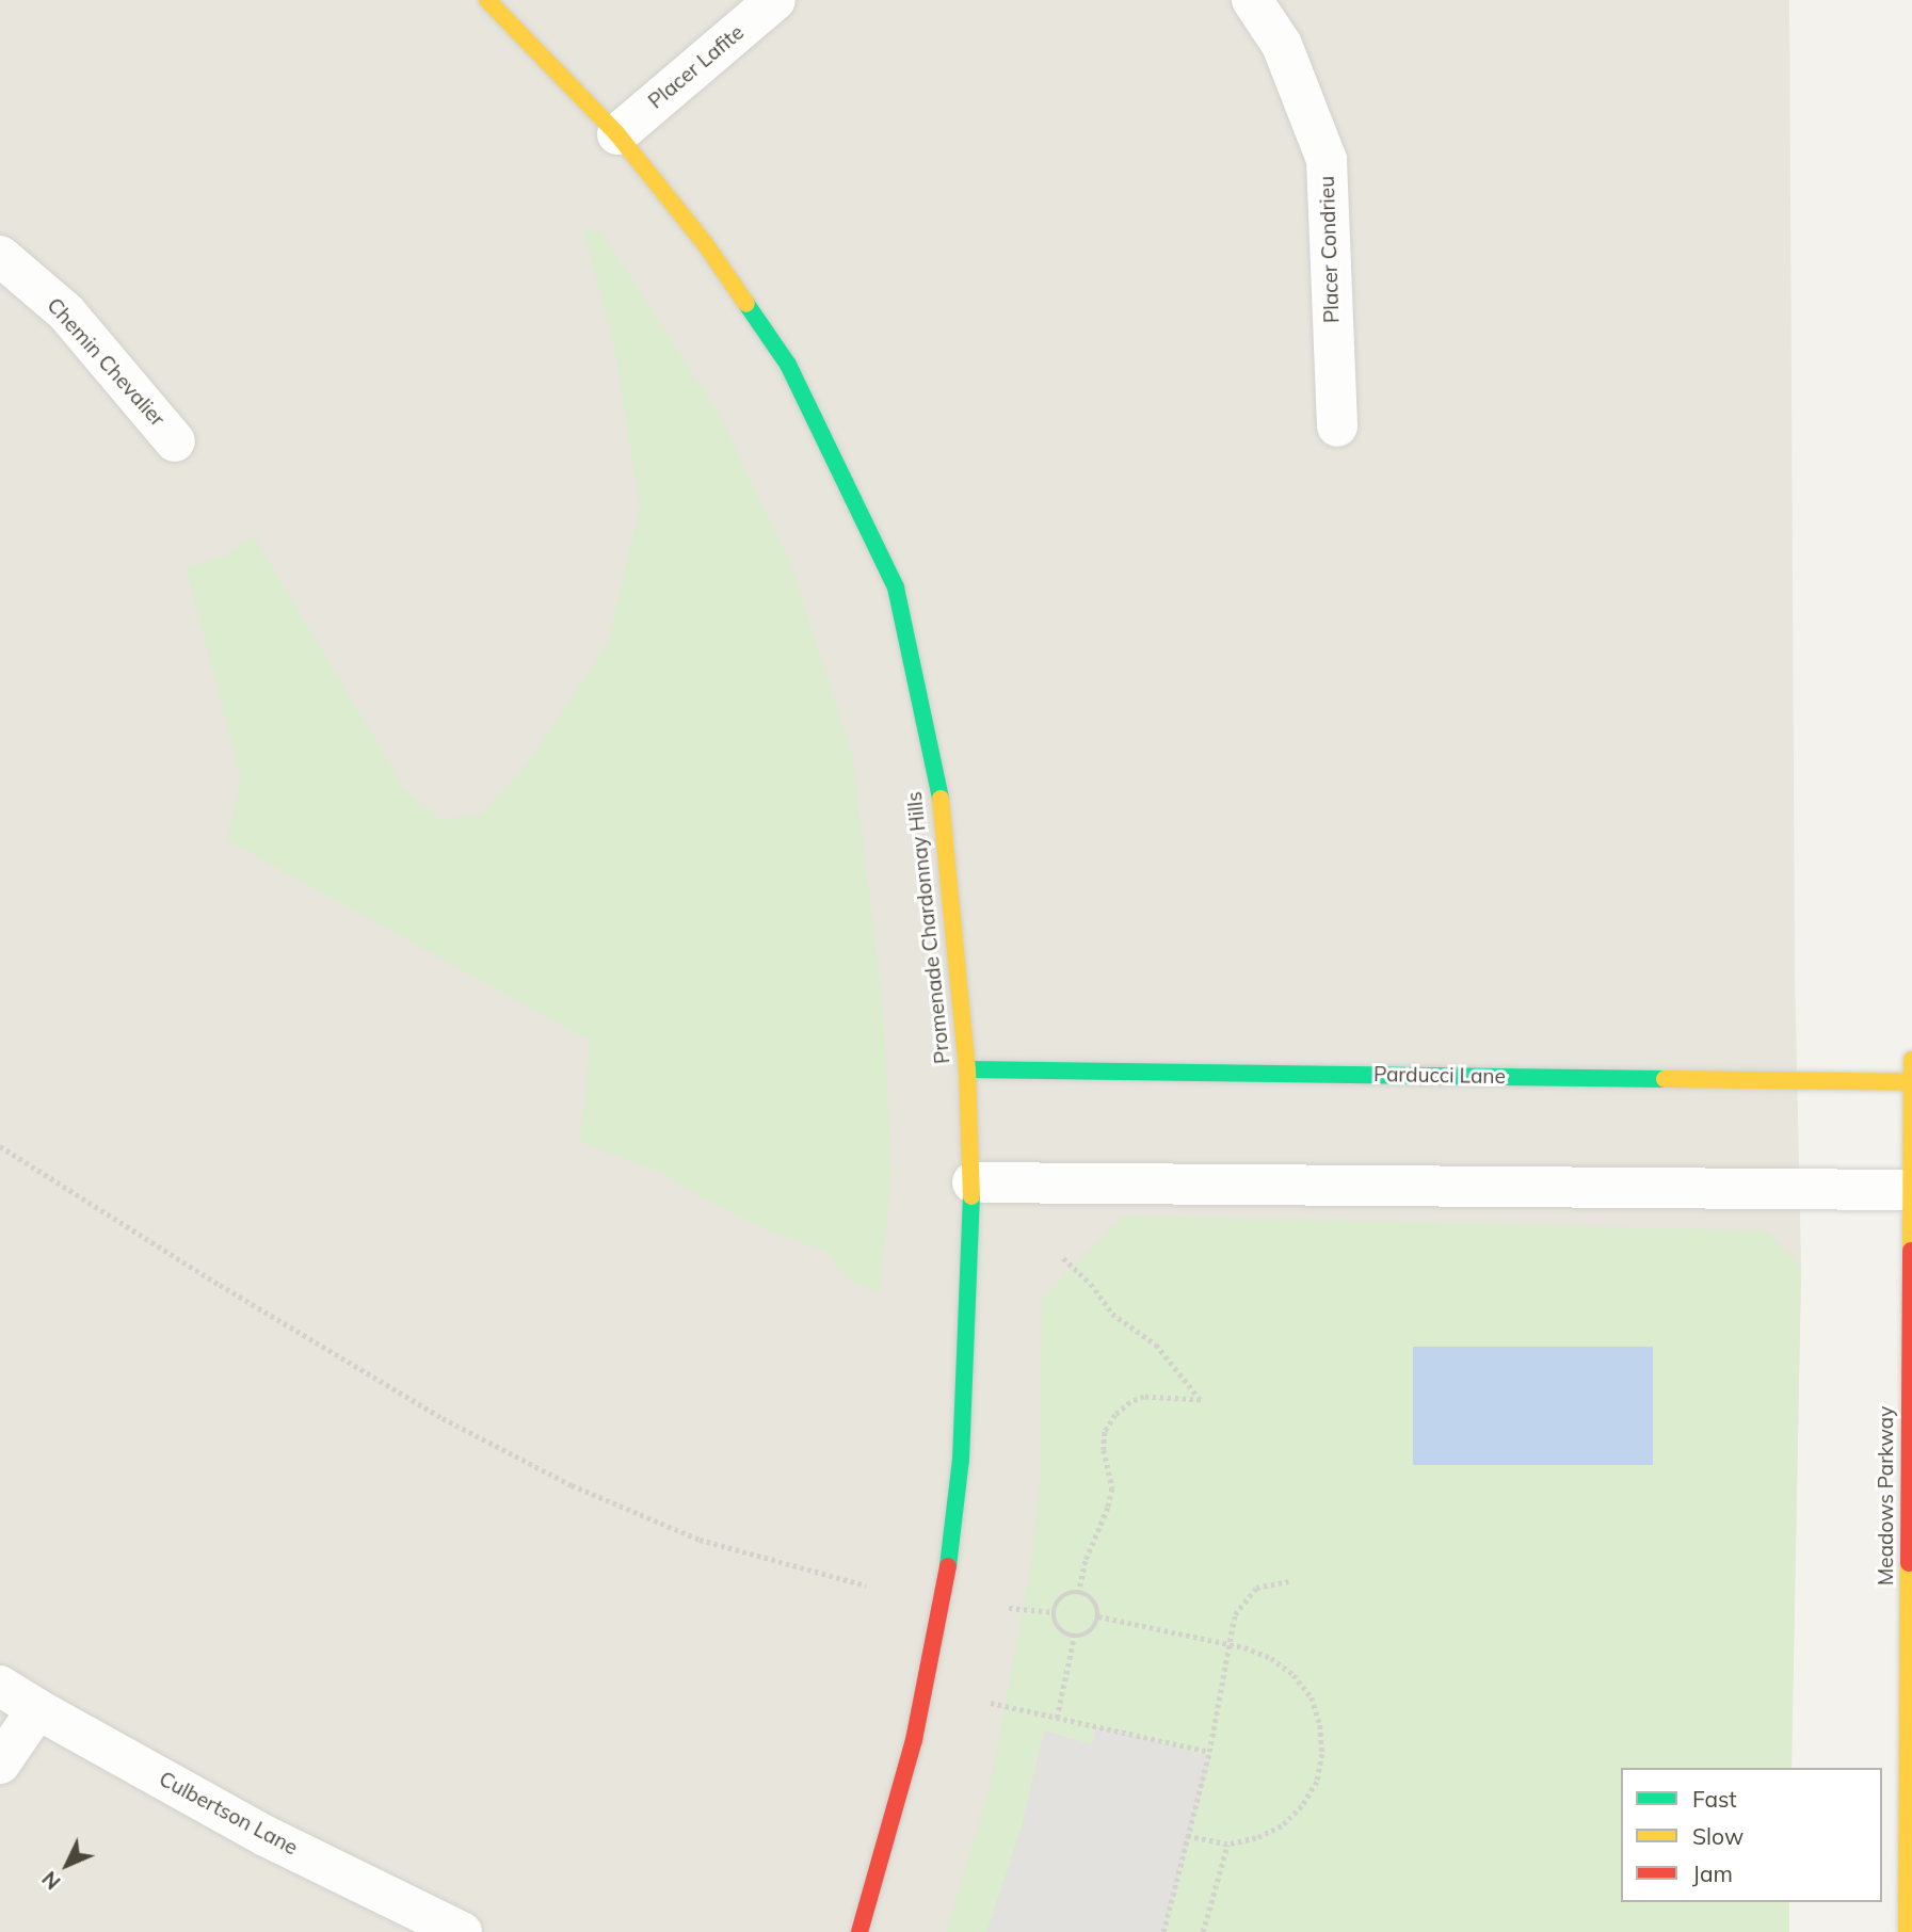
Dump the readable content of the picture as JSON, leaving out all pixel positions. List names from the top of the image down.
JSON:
{
  "streets": {
    "street": [
      "Placer Lafite",
      "Placer Condrieu",
      "Chemin Chevalier",
      "Promenade Chardonnay Hills",
      "Parducci Lane",
      "Meadows Parkway",
      "Culbertson Lane"
    ]
  },
  "crossings": [
    ["Placer Lafite", "Promenade Chardonnay Hills"],
    ["Promenade Chardonnay Hills", "Parducci Lane"],
    ["Parducci Lane", "Meadows Parkway"]
  ],
  "legend": ["Fast", "Slow", "Jam"],
  "north": "bottom left"
}
